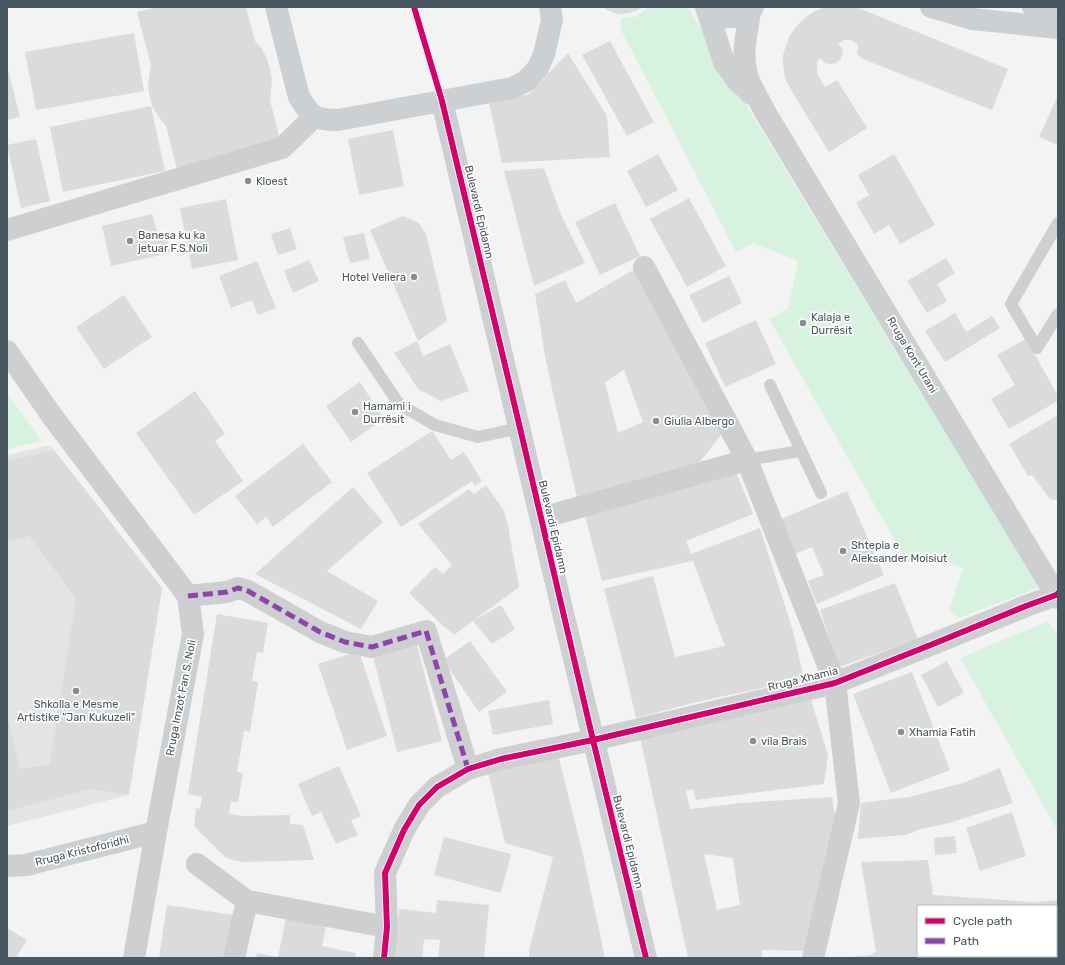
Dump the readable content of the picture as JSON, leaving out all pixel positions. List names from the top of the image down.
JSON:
{
  "streets": {
    "main road": ["Bulevardi Epidamn"],
    "street": [
      "Rruga Kont Urani",
      "Rruga Xhamia",
      "Rruga Imzot Fan S. Noli",
      "Rruga Kristoforidhi"
    ]
  },
  "crossings": [
    ["Bulevardi Epidamn", "Rruga Xhamia"],
    ["Rruga Kont Urani", "Rruga Xhamia"],
    ["Rruga Imzot Fan S. Noli", "Rruga Kristoforidhi"]
  ],
  "places": [
    "Kloest",
    "Banesa ku ka jetuar F.S.Noli",
    "Hotel Veliera",
    "Kalaja e Durrësit",
    "Hamami i Durrësit",
    "Giulia Albergo",
    "Shtepia e Aleksander Moisiut",
    "Shkolla e Mesme Artistike \"Jan Kukuzeli\"",
    "Xhamia Fatih",
    "vila Brais"
  ],
  "legend": ["Cycle path", "Path"]
}
